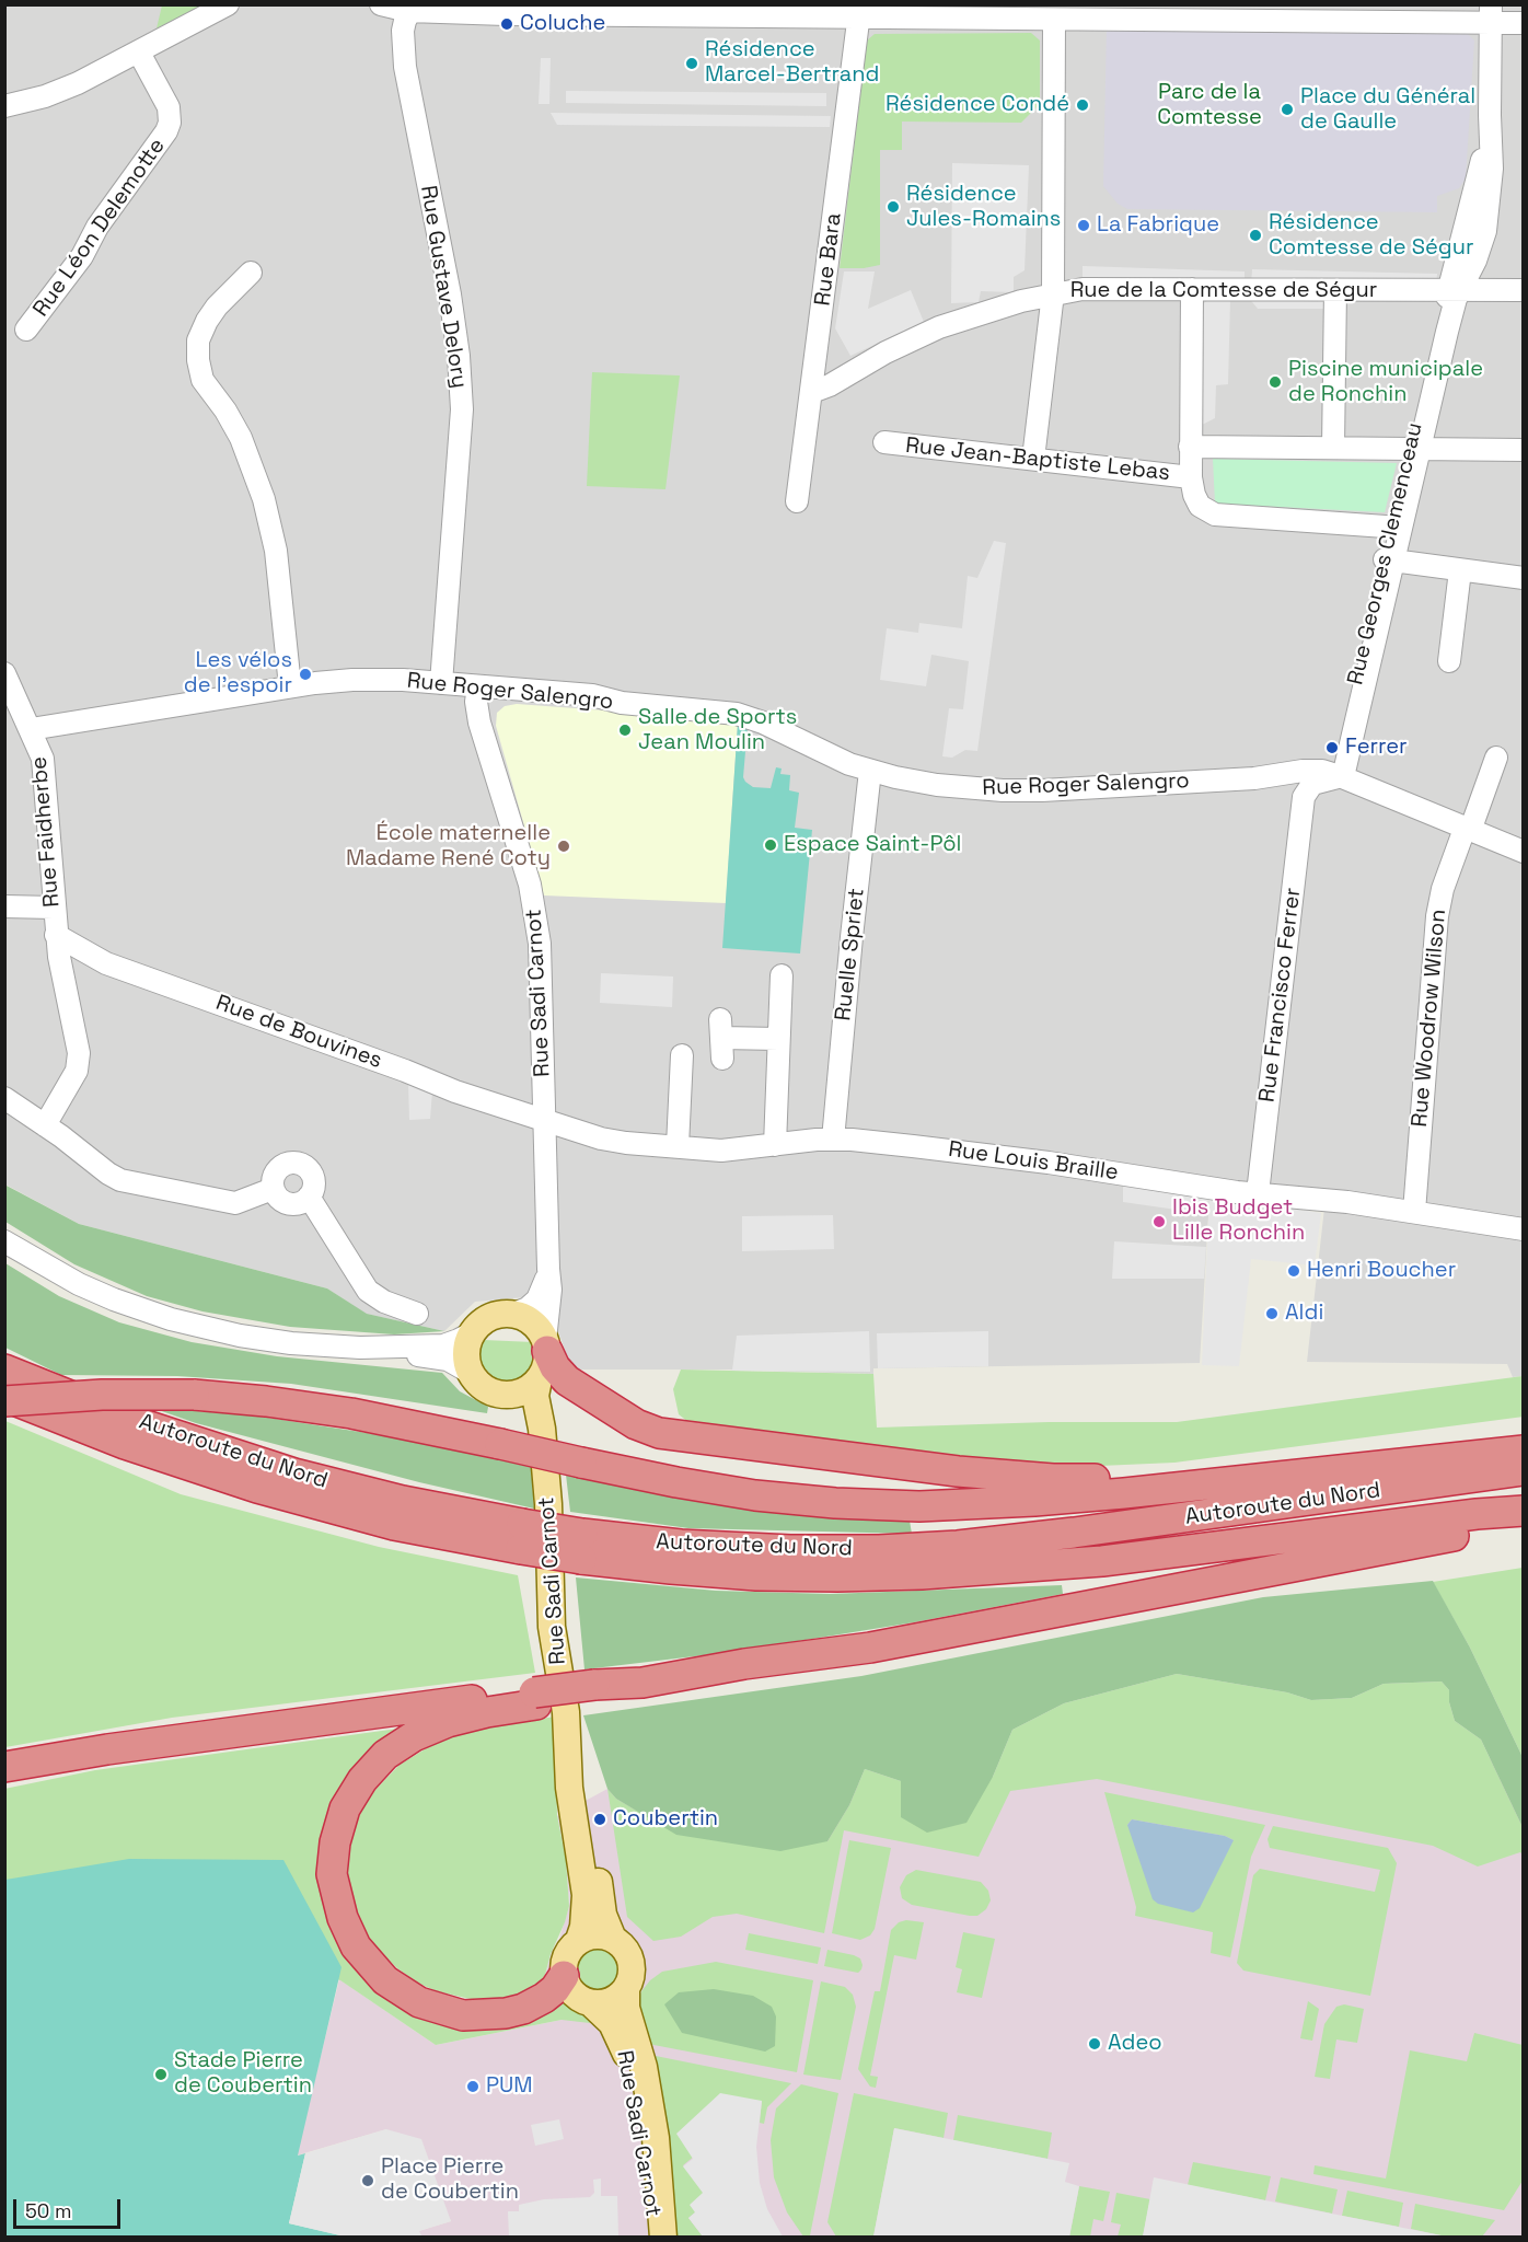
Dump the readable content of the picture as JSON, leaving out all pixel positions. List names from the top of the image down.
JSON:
{
  "streets": {
    "highway": ["Autoroute du Nord"],
    "main road": ["Rue Sadi Carnot"],
    "street": [
      "Rue Léon Delemotte",
      "Rue Bara",
      "Rue Gustave Delory",
      "Rue de la Comtesse de Ségur",
      "Rue Jean-Baptiste Lebas",
      "Rue Georges Clemenceau",
      "Rue Roger Salengro",
      "Rue Faidherbe",
      "Ruelle Spriet",
      "Rue Francisco Ferrer",
      "Rue Woodrow Wilson",
      "Rue de Bouvines",
      "Rue Louis Braille"
    ]
  },
  "crossings": [
    ["Rue Bara", "Rue de la Comtesse de Ségur"],
    ["Rue Gustave Delory", "Rue Roger Salengro"],
    ["Rue de la Comtesse de Ségur", "Rue Georges Clemenceau"],
    ["Rue Georges Clemenceau", "Rue Roger Salengro"],
    ["Rue Roger Salengro", "Rue Faidherbe"],
    ["Rue Roger Salengro", "Ruelle Spriet"],
    ["Rue Roger Salengro", "Rue Sadi Carnot"],
    ["Rue Roger Salengro", "Rue Francisco Ferrer"],
    ["Rue Roger Salengro", "Rue Woodrow Wilson"],
    ["Rue Faidherbe", "Rue de Bouvines"],
    ["Ruelle Spriet", "Rue Louis Braille"],
    ["Rue Sadi Carnot", "Rue de Bouvines"],
    ["Rue Sadi Carnot", "Rue Louis Braille"],
    ["Rue Francisco Ferrer", "Rue Louis Braille"],
    ["Rue Woodrow Wilson", "Rue Louis Braille"],
    ["Rue de Bouvines", "Rue Louis Braille"]
  ],
  "parks": ["Parc de la Comtesse"],
  "places": [
    "Coluche",
    "Résidence Marcel-Bertrand",
    "Résidence Condé",
    "Place du Général de Gaulle",
    "Résidence Jules-Romains",
    "La Fabrique",
    "Résidence Comtesse de Ségur",
    "Piscine municipale de Ronchin",
    "Les vélos de l'espoir",
    "Salle de Sports Jean Moulin",
    "Ferrer",
    "Espace Saint-Pôl",
    "École maternelle Madame René Coty",
    "Ibis Budget Lille Ronchin",
    "Henri Boucher",
    "Aldi",
    "Coubertin",
    "Adeo",
    "Stade Pierre de Coubertin",
    "PUM",
    "Place Pierre de Coubertin"
  ],
  "scale_bar": "50 m"
}
